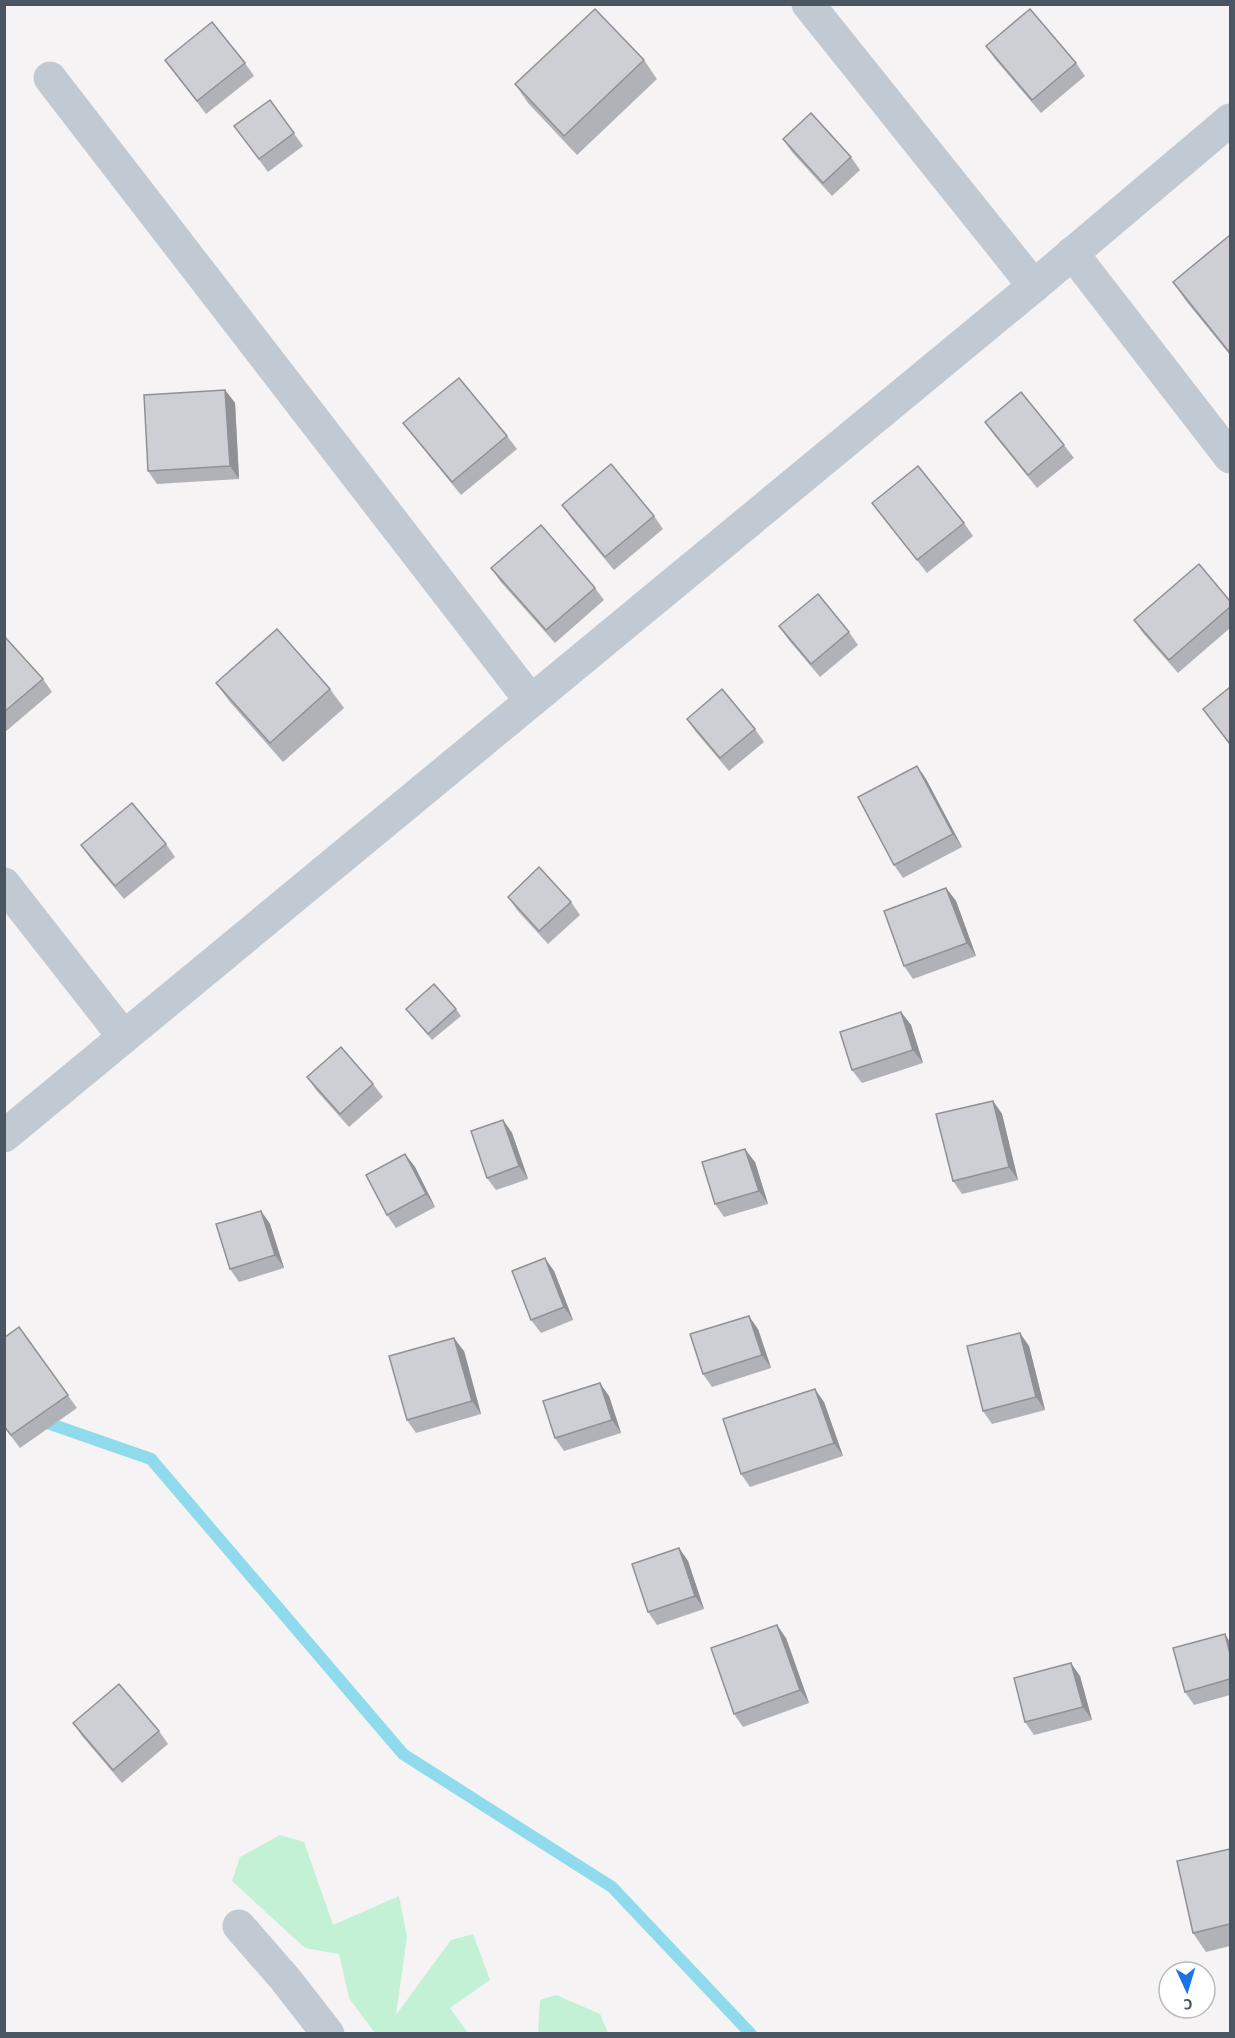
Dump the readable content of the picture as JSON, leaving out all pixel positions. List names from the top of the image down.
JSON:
{
  "north": "bottom"
}
